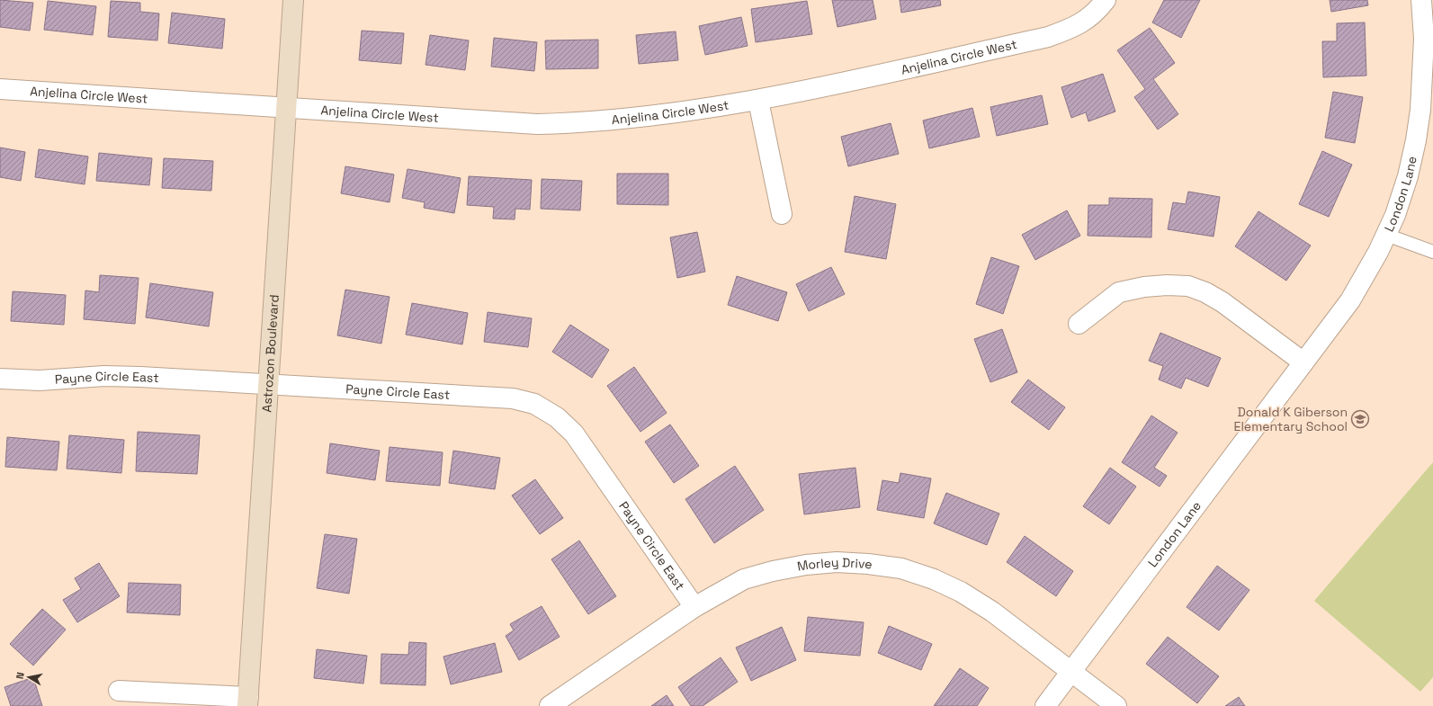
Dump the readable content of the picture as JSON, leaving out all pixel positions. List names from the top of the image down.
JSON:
{
  "streets": {
    "main road": ["Astrozon Boulevard"],
    "street": [
      "Anjelina Circle West",
      "London Lane",
      "Payne Circle East",
      "Morley Drive"
    ]
  },
  "crossings": [
    ["Anjelina Circle West", "Astrozon Boulevard"],
    ["London Lane", "Morley Drive"],
    ["Astrozon Boulevard", "Payne Circle East"],
    ["Payne Circle East", "Morley Drive"]
  ],
  "places": {
    "school or university": ["Donald K Giberson Elementary School"]
  },
  "north": "left"
}
